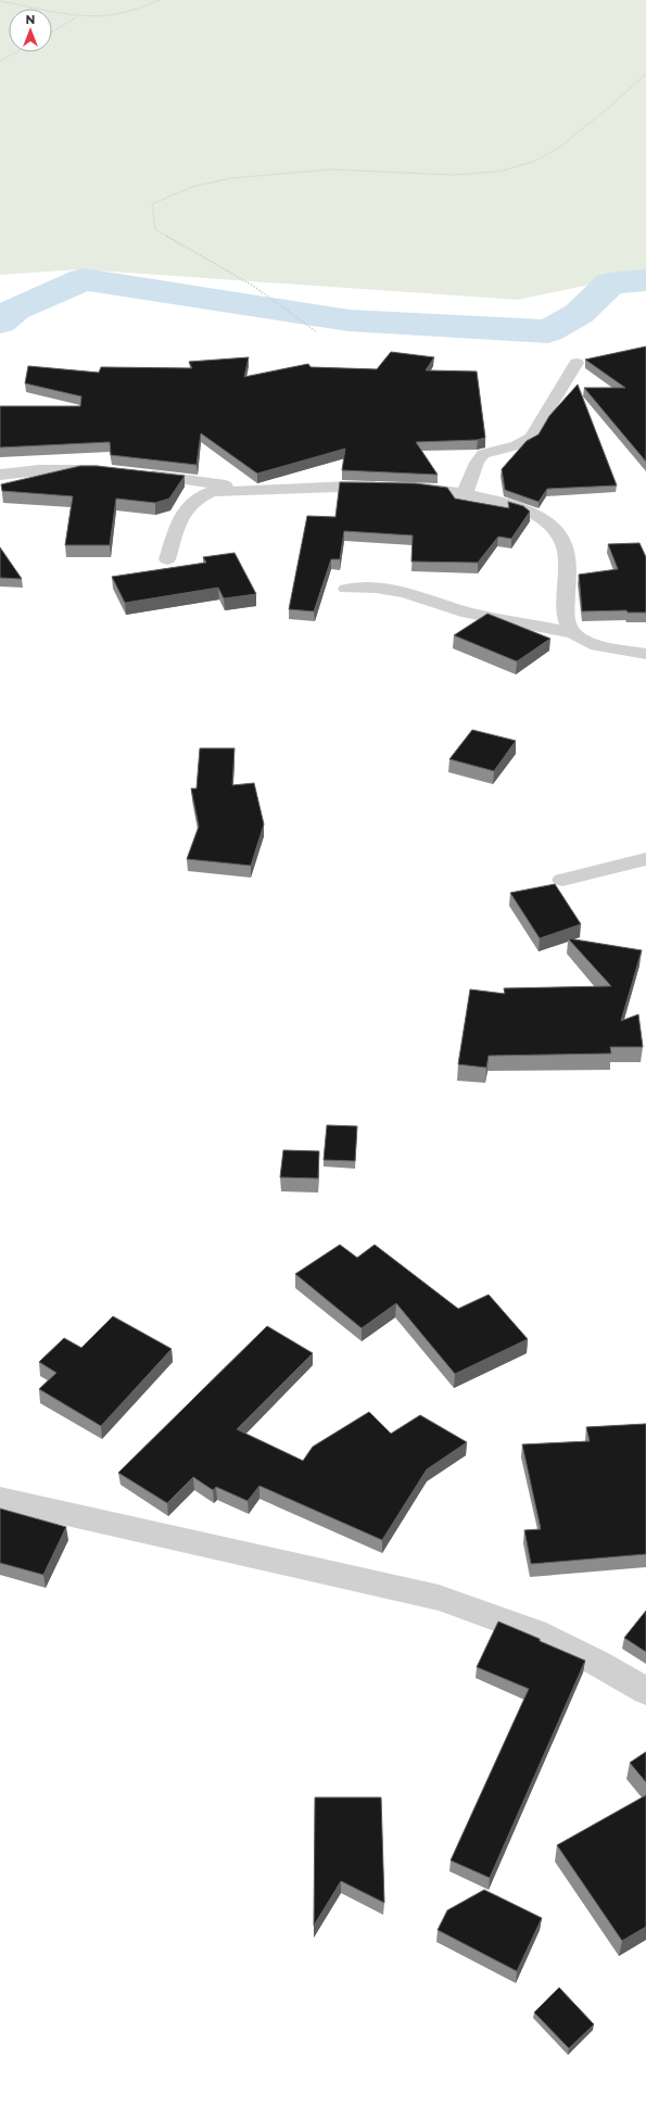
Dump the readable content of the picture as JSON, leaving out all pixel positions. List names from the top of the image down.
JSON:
{
  "north": "top"
}
